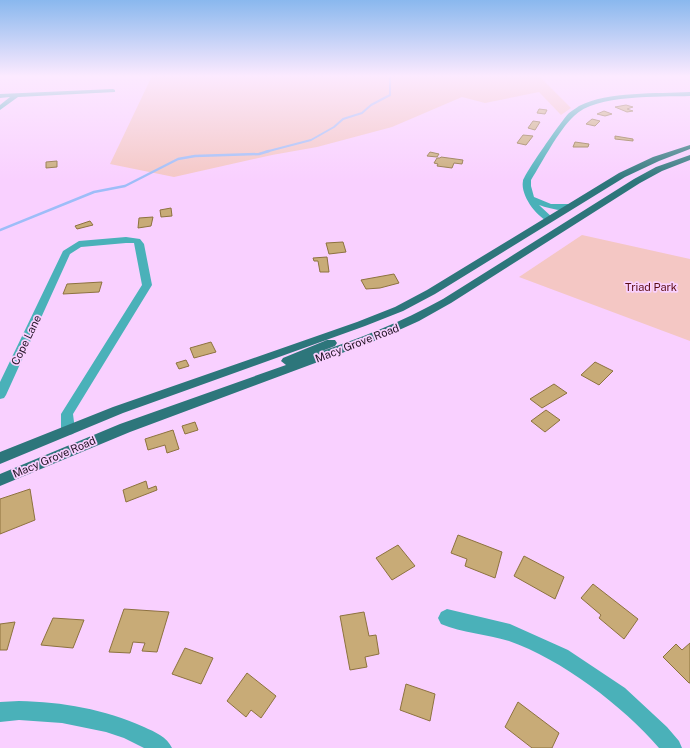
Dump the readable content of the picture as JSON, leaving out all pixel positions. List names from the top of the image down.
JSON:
{
  "streets": {
    "main road": ["Macy Grove Road"],
    "street": ["Cope Lane"]
  },
  "crossings": [
    ["Cope Lane", "Macy Grove Road"]
  ],
  "parks": ["Triad Park"]
}
